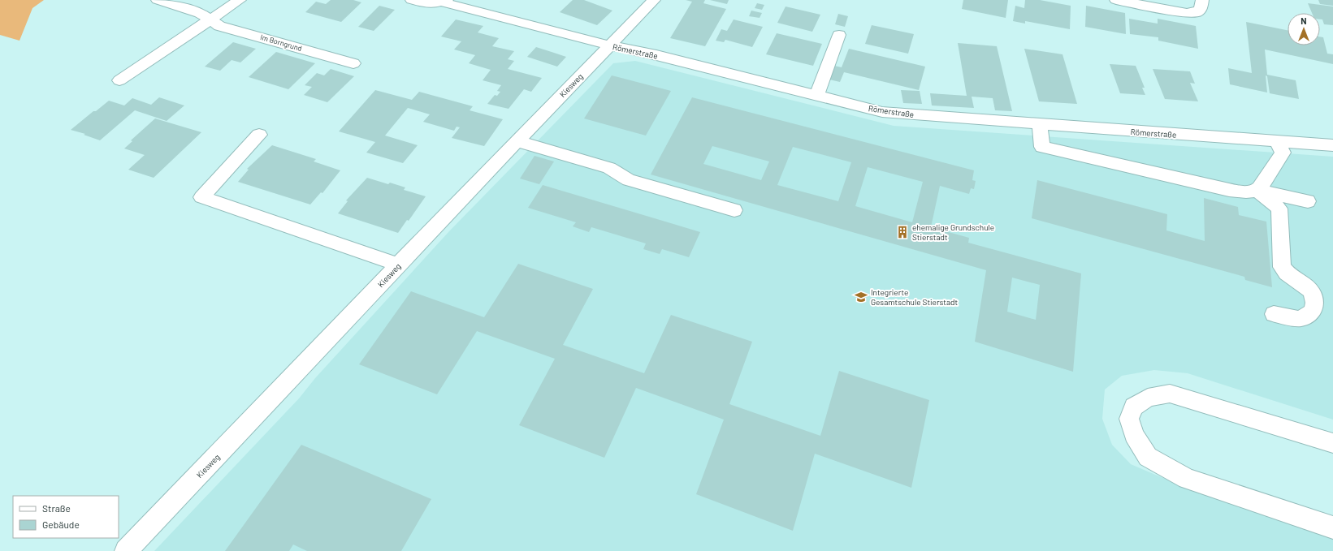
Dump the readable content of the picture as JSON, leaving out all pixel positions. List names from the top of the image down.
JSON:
{
  "streets": {
    "street": ["Im Borngrund", "Römerstraße", "Kiesweg"]
  },
  "crossings": [
    ["Römerstraße", "Kiesweg"]
  ],
  "places": {
    "building": ["ehemalige Grundschule Stierstadt"],
    "school or university": ["Integrierte Gesamtschule Stierstadt"]
  },
  "legend": ["Straße", "Gebäude"],
  "north": "top"
}
